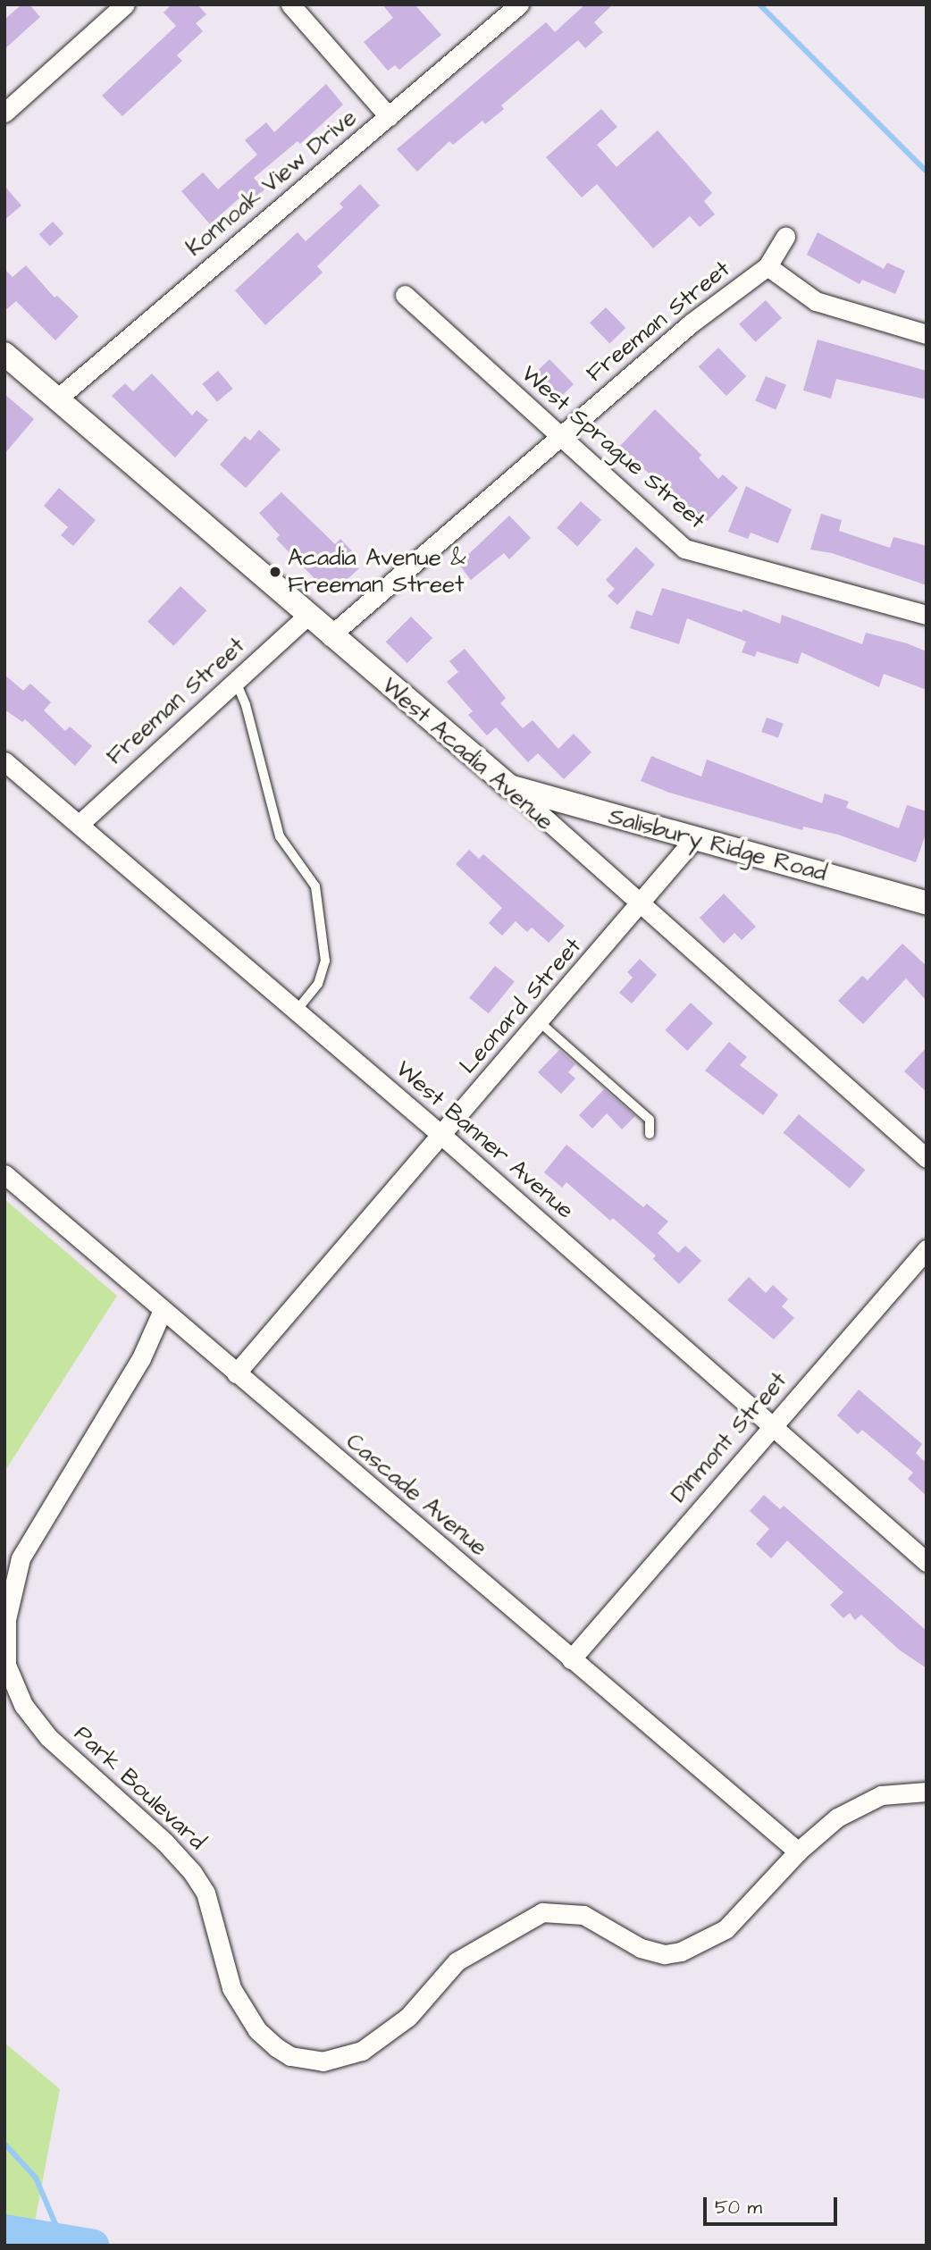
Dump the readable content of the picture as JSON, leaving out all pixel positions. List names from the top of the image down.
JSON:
{
  "streets": {
    "street": [
      "Konnoak View Drive",
      "Freeman Street",
      "West Sprague Street",
      "West Acadia Avenue",
      "Salisbury Ridge Road",
      "Leonard Street",
      "West Banner Avenue",
      "Dinmont Street",
      "Cascade Avenue",
      "Park Boulevard"
    ]
  },
  "crossings": [
    ["Konnoak View Drive", "West Acadia Avenue"],
    ["Freeman Street", "West Sprague Street"],
    ["Freeman Street", "West Acadia Avenue"],
    ["Freeman Street", "West Banner Avenue"],
    ["West Acadia Avenue", "Salisbury Ridge Road"],
    ["West Acadia Avenue", "Leonard Street"],
    ["Salisbury Ridge Road", "Leonard Street"],
    ["Leonard Street", "West Banner Avenue"],
    ["Leonard Street", "Cascade Avenue"],
    ["West Banner Avenue", "Dinmont Street"],
    ["Dinmont Street", "Cascade Avenue"],
    ["Cascade Avenue", "Park Boulevard"]
  ],
  "places": ["Acadia Avenue & Freeman Street"],
  "scale_bar": "50 m"
}
